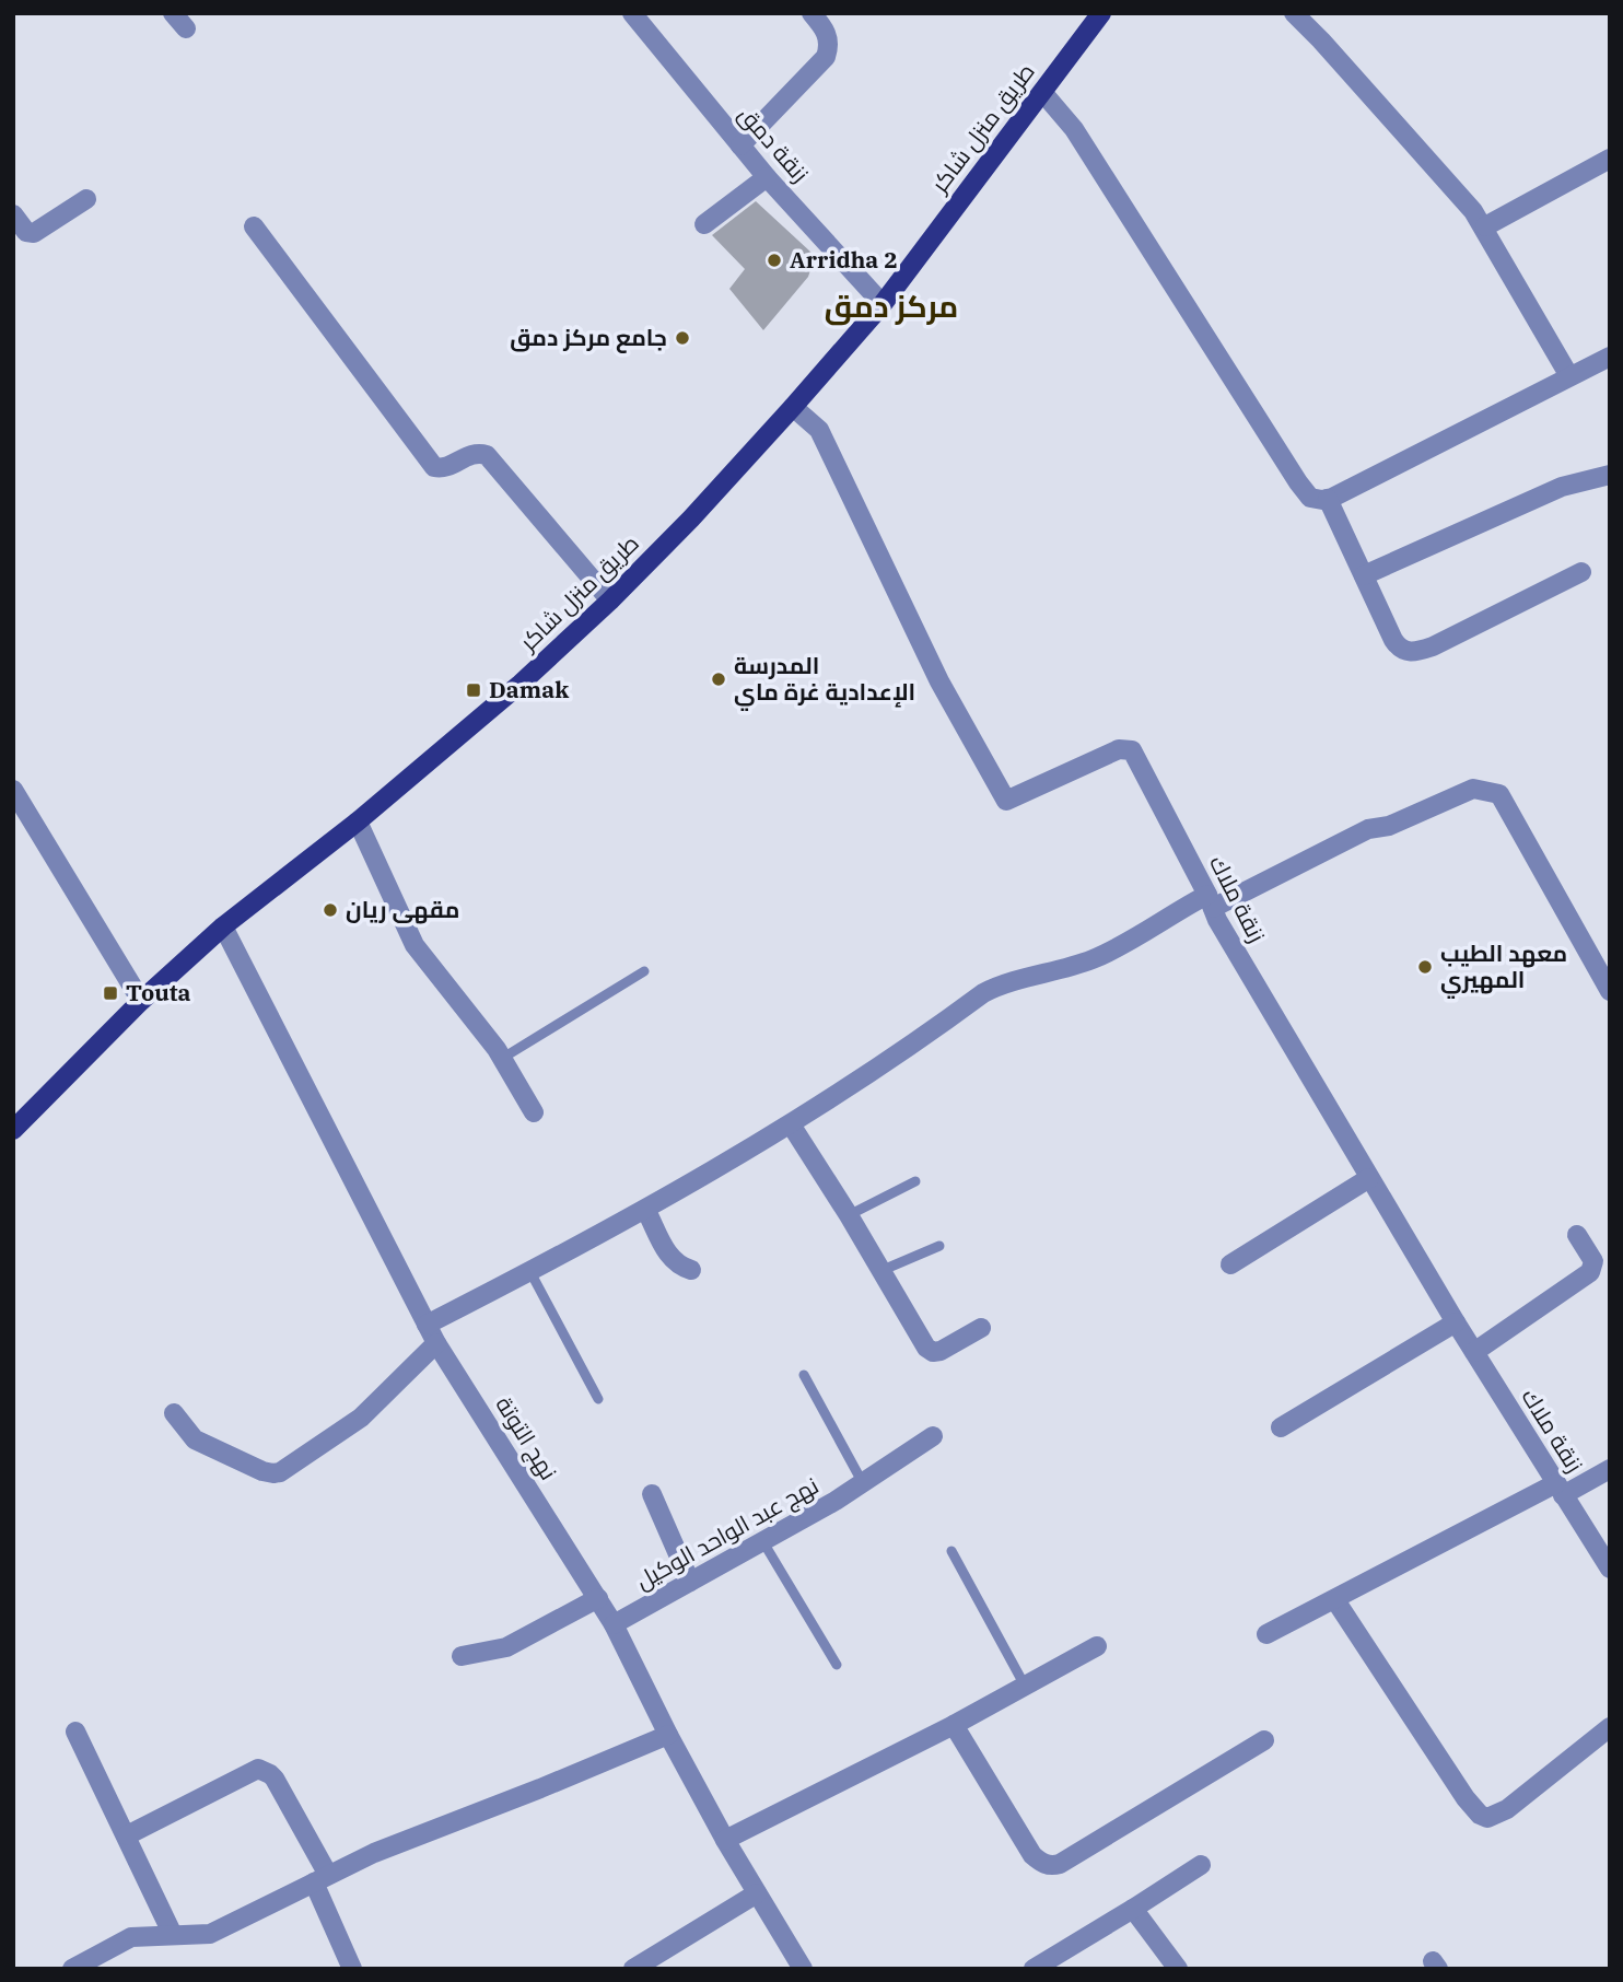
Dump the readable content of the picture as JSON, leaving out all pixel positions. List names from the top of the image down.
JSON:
{
  "streets": {
    "main road": ["طريق منزل شاكر"],
    "street": [
      "زنقة دمق",
      "زنقة ملاك",
      "نهج التوتة",
      "نهج عبد الواحد الوكيل"
    ]
  },
  "crossings": [
    ["طريق منزل شاكر", "زنقة دمق"],
    ["طريق منزل شاكر", "زنقة ملاك"],
    ["طريق منزل شاكر", "نهج التوتة"],
    ["نهج التوتة", "نهج عبد الواحد الوكيل"]
  ],
  "districts": ["مركز دمق"],
  "places": {
    "other": [
      "Arridha 2",
      "جامع مركز دمق",
      "المدرسة الإعدادية غرة ماي",
      "مقهى ريان",
      "معهد الطيب المهيري"
    ],
    "transit": ["Damak", "Touta"]
  }
}
